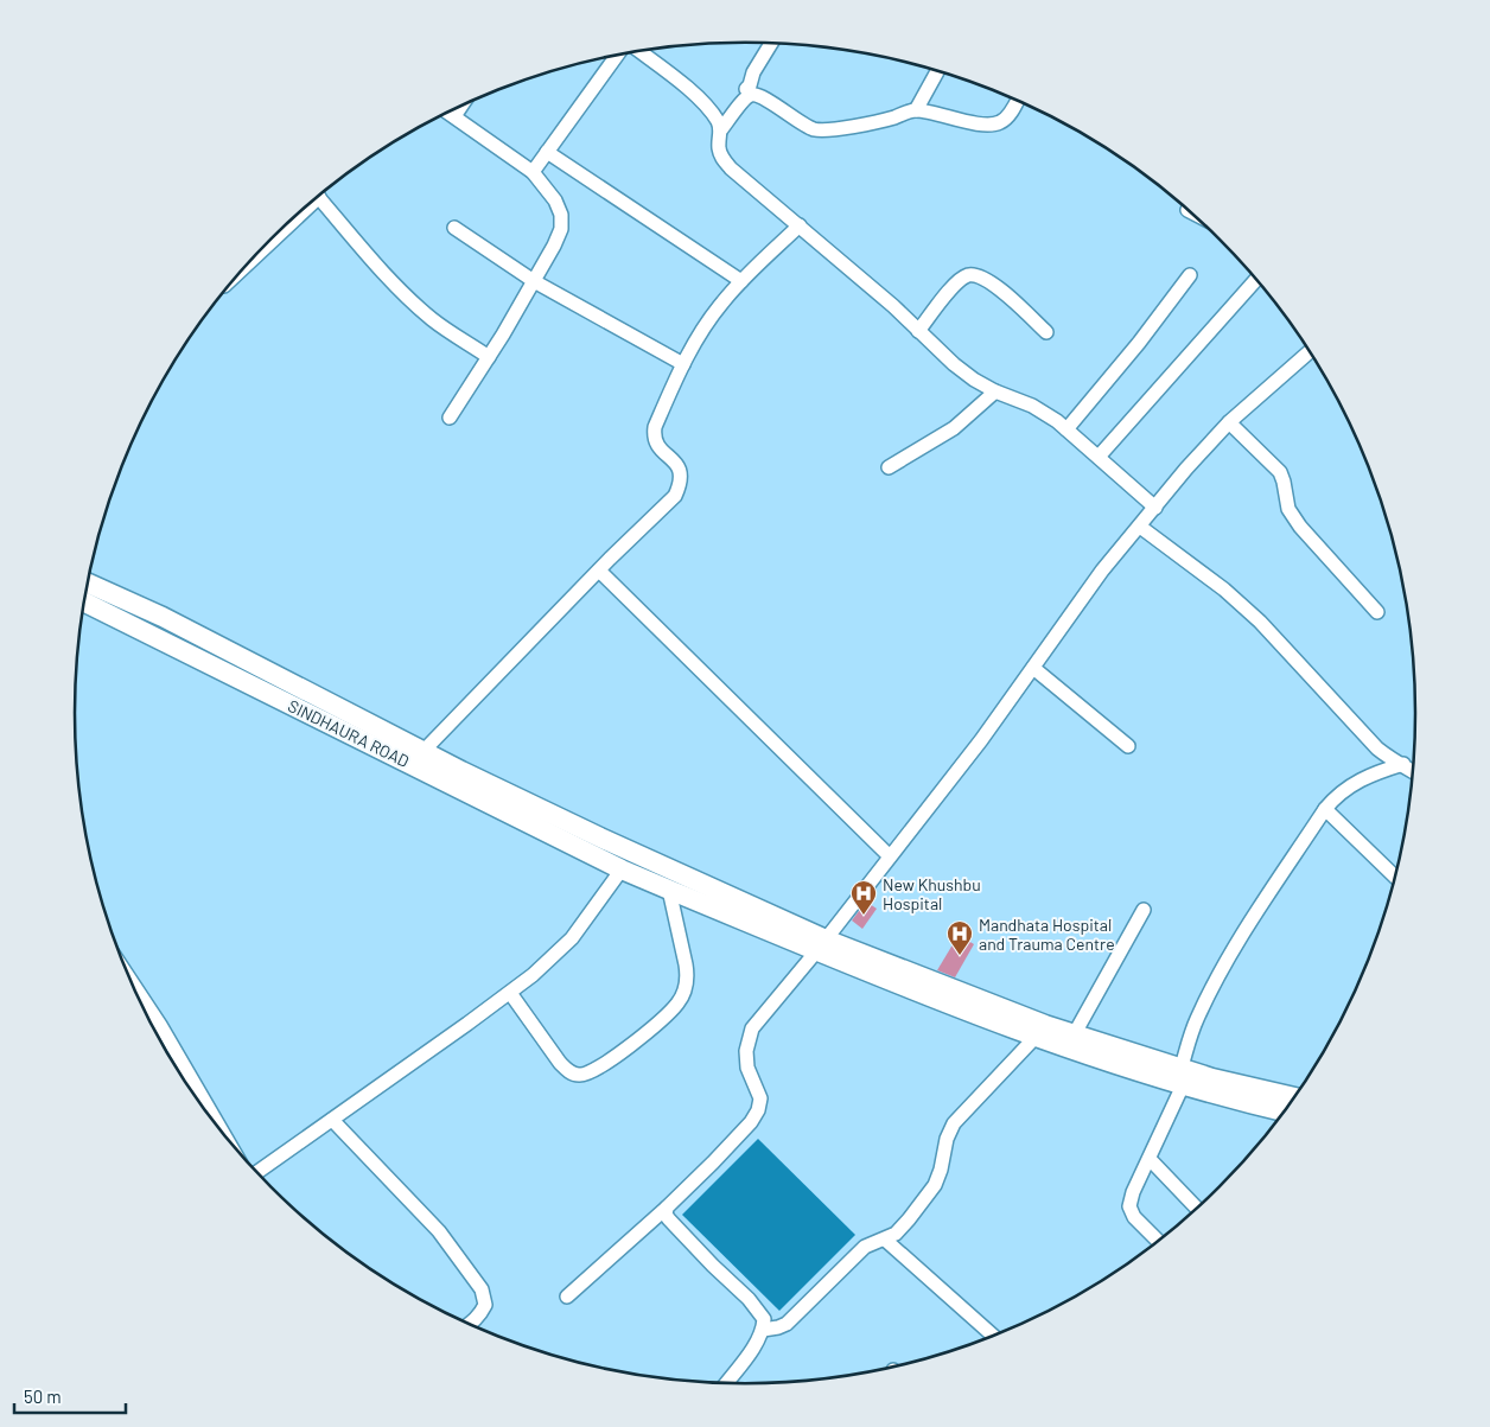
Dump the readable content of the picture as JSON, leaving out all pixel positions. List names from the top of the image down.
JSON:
{
  "streets": {
    "street": ["SINDHAURA ROAD"]
  },
  "places": {
    "hospital": ["New Khushbu Hospital", "Mandhata Hospital and Trauma Centre"]
  },
  "scale_bar": "50 m"
}
